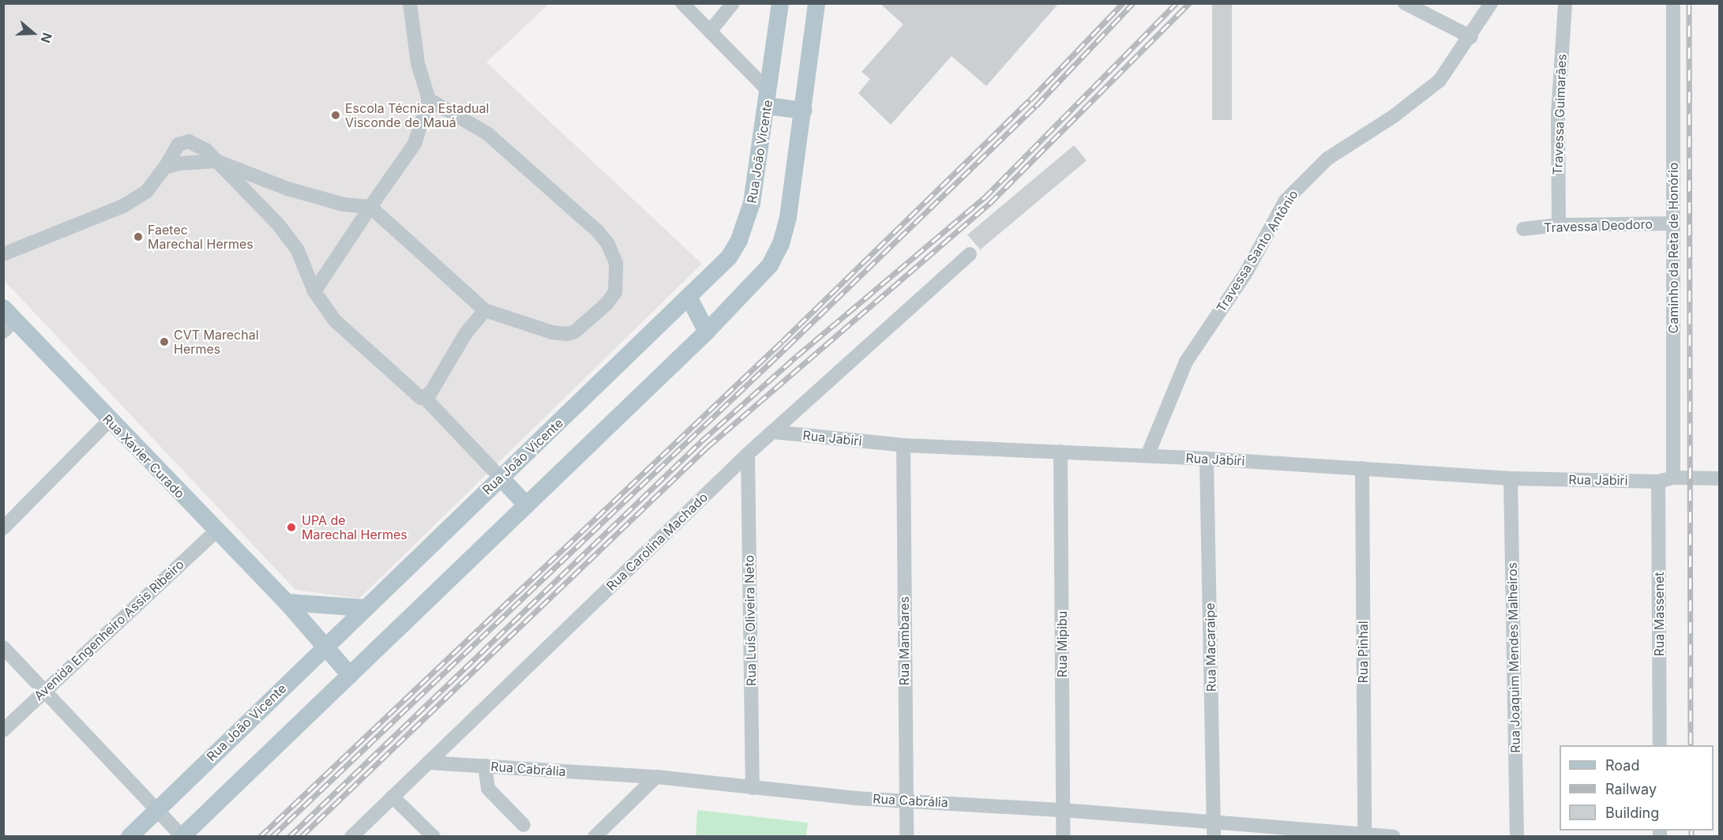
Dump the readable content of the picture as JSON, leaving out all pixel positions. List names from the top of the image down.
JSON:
{
  "streets": {
    "main road": ["Rua João Vicente", "Rua Xavier Curado"],
    "street": [
      "Travessa Guimarães",
      "Travessa Deodoro",
      "Caminho da Reta de Honório",
      "Travessa Santo Antônio",
      "Rua Jabiri",
      "Rua Carolina Machado",
      "Rua Massenet",
      "Rua Luís Oliveira Neto",
      "Avenida Engenheiro Assis Ribeiro",
      "Rua Mambares",
      "Rua Mipibu",
      "Rua Macaraipe",
      "Rua Pinhal",
      "Rua Joaquim Mendes Malheiros",
      "Rua Cabrália"
    ]
  },
  "crossings": [
    ["Travessa Guimarães", "Travessa Deodoro"],
    ["Rua João Vicente", "Rua Xavier Curado"],
    ["Travessa Deodoro", "Caminho da Reta de Honório"],
    ["Travessa Santo Antônio", "Rua Jabiri"],
    ["Rua Jabiri", "Rua Carolina Machado"],
    ["Rua Jabiri", "Rua Massenet"],
    ["Rua Jabiri", "Rua Mambares"],
    ["Rua Jabiri", "Rua Mipibu"],
    ["Rua Jabiri", "Rua Macaraipe"],
    ["Rua Jabiri", "Rua Pinhal"],
    ["Rua Jabiri", "Rua Joaquim Mendes Malheiros"],
    ["Rua Xavier Curado", "Avenida Engenheiro Assis Ribeiro"],
    ["Rua Carolina Machado", "Rua Luís Oliveira Neto"],
    ["Rua Carolina Machado", "Rua Cabrália"],
    ["Rua Luís Oliveira Neto", "Rua Cabrália"],
    ["Rua Mambares", "Rua Cabrália"],
    ["Rua Mipibu", "Rua Cabrália"],
    ["Rua Macaraipe", "Rua Cabrália"],
    ["Rua Pinhal", "Rua Cabrália"]
  ],
  "places": [
    "Escola Técnica Estadual Visconde de Mauá",
    "Faetec Marechal Hermes",
    "CVT Marechal Hermes",
    "UPA de Marechal Hermes"
  ],
  "legend": ["Road", "Railway", "Building"],
  "north": "right"
}
